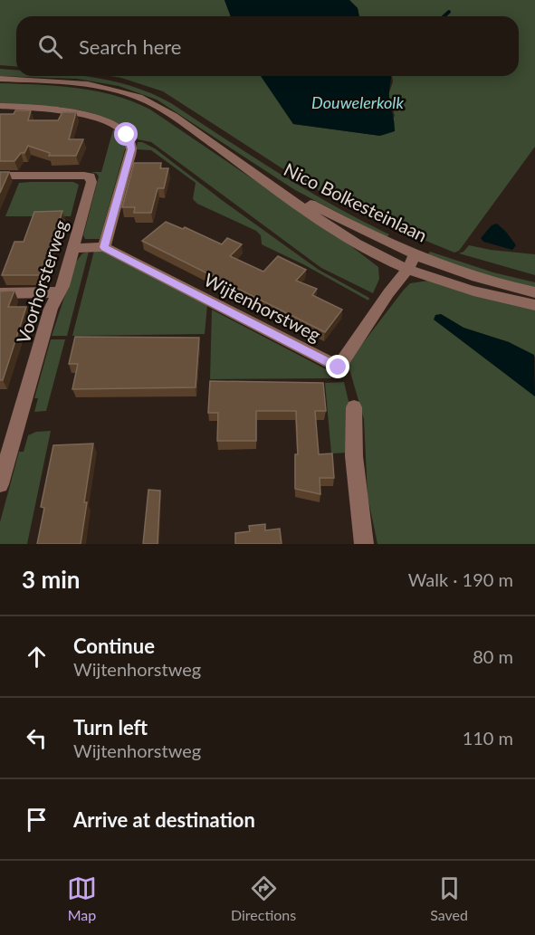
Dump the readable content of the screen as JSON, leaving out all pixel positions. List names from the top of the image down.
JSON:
{
  "streets": {
    "street": ["Nico Bolkesteinlaan", "Voorhorsterweg", "Wijtenhorstweg"]
  },
  "crossings": [
    ["Nico Bolkesteinlaan", "Wijtenhorstweg"],
    ["Voorhorsterweg", "Wijtenhorstweg"]
  ],
  "water": ["Douwelerkolk"],
  "page": {
    "search": "Search here",
    "heading": ["3 min", "Walk · 190 m"],
    "list": [
      ["Continue", "Wijtenhorstweg", "80 m"],
      ["Turn left", "Wijtenhorstweg", "110 m"],
      "Arrive at destination"
    ],
    "nav": ["Map", "Directions", "Saved"]
  }
}
